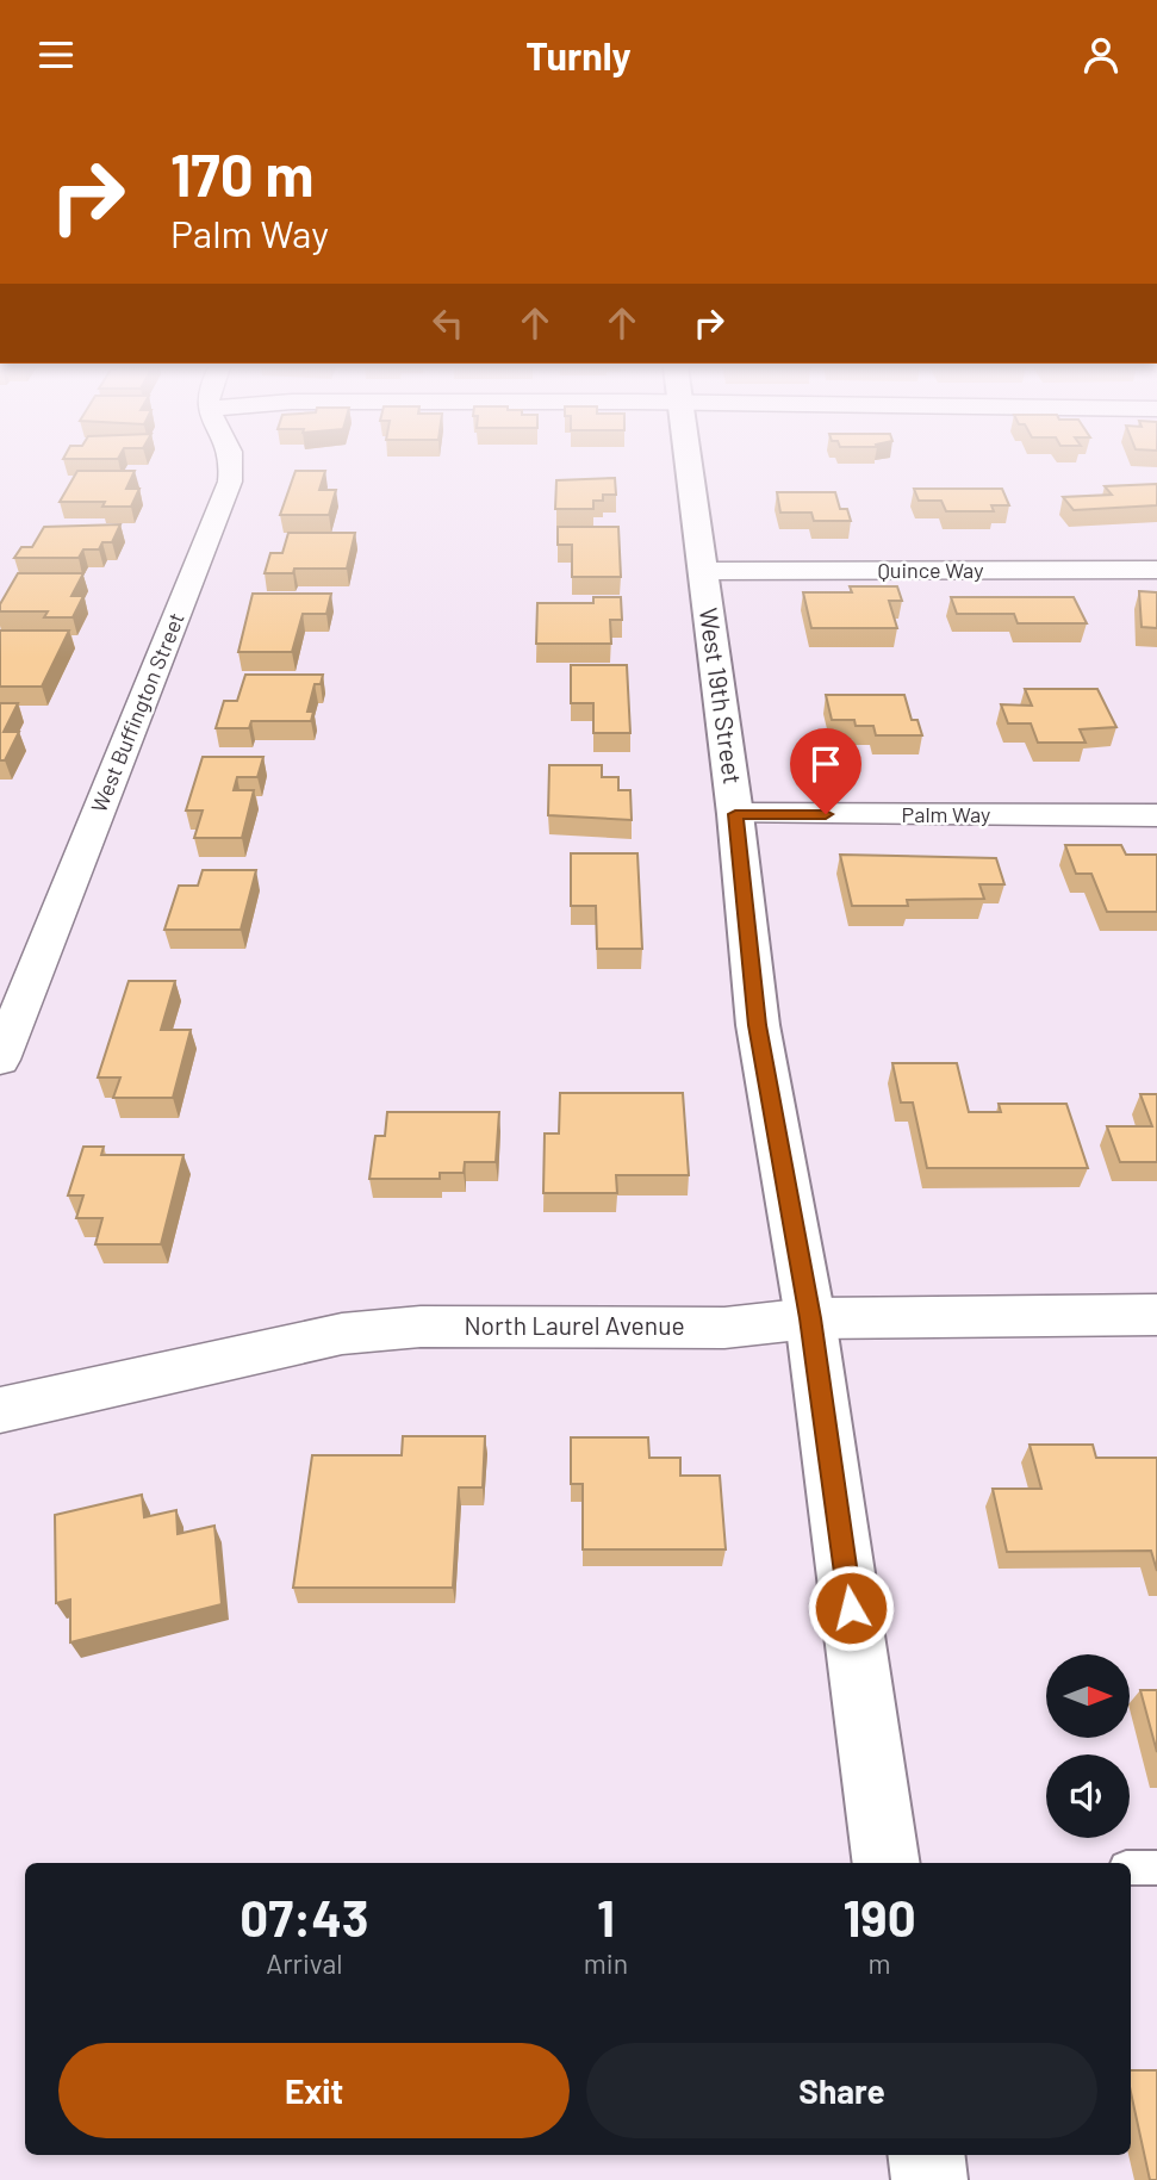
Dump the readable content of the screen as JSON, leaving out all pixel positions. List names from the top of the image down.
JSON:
{
  "streets": {
    "main road": ["West 19th Street"],
    "street": [
      "Quince Way",
      "West Buffington Street",
      "Palm Way",
      "North Laurel Avenue"
    ]
  },
  "crossings": [
    ["Quince Way", "West 19th Street"],
    ["West 19th Street", "Palm Way"],
    ["West 19th Street", "North Laurel Avenue"]
  ],
  "north": "right",
  "page": {
    "header": "Turnly",
    "turn": ["170 m", "Palm Way"],
    "eta": [
      "07:43",
      "Arrival",
      "1",
      "min",
      "190",
      "m"
    ],
    "buttons": ["Exit", "Share"]
  }
}
